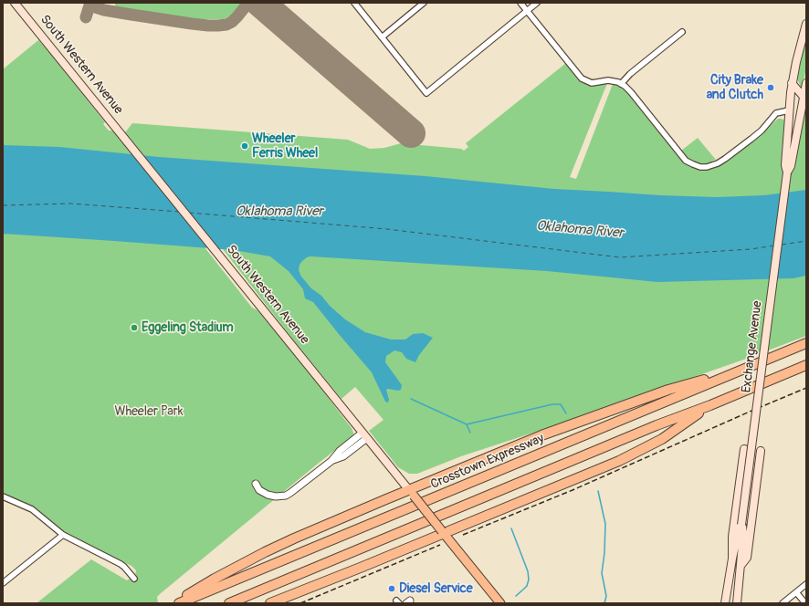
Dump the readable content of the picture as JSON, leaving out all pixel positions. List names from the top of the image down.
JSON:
{
  "streets": {
    "highway": ["Crosstown Expressway"],
    "main road": ["South Western Avenue", "Exchange Avenue"]
  },
  "water": ["Oklahoma River"],
  "parks": ["Wheeler Park"],
  "places": [
    "City Brake and Clutch",
    "Wheeler Ferris Wheel",
    "Eggeling Stadium",
    "Diesel Service"
  ]
}
